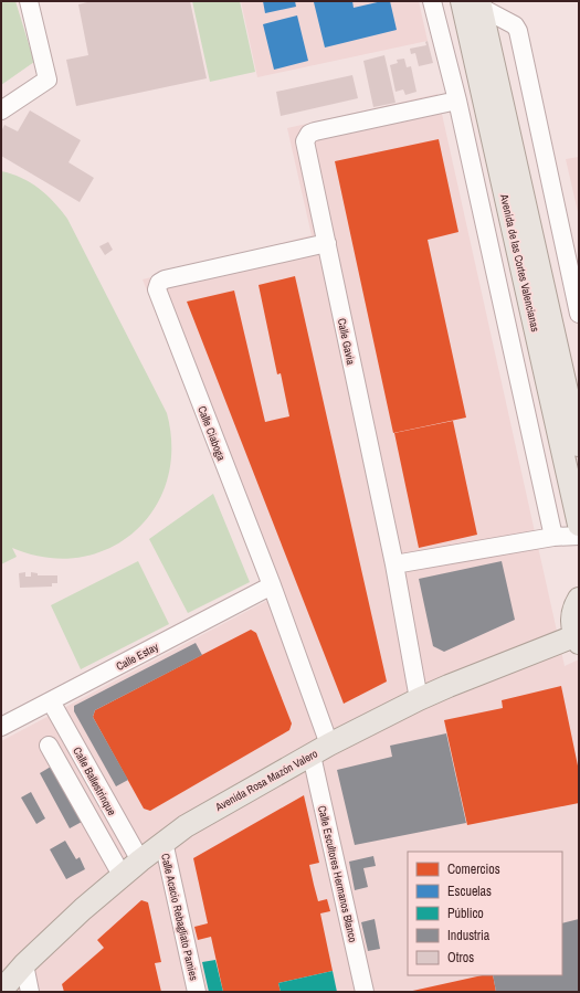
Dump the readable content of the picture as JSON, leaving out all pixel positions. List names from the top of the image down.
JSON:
{
  "streets": {
    "main road": ["Avenida de las Cortes Valencianas", "Avenida Rosa Mazón Valero"],
    "street": [
      "Calle Gavia",
      "Calle Ciaboga",
      "Calle Estay",
      "Calle Ballestrinque",
      "Calle Escultores Hermanos Blanco",
      "Calle Acacio Rebagliato Pamies"
    ]
  },
  "crossings": [
    ["Calle Gavia", "Calle Ciaboga"],
    ["Calle Gavia", "Avenida Rosa Mazón Valero"],
    ["Calle Ciaboga", "Calle Estay"],
    ["Calle Ciaboga", "Avenida Rosa Mazón Valero"],
    ["Calle Ciaboga", "Calle Escultores Hermanos Blanco"],
    ["Calle Estay", "Calle Ballestrinque"],
    ["Avenida Rosa Mazón Valero", "Calle Ballestrinque"],
    ["Avenida Rosa Mazón Valero", "Calle Escultores Hermanos Blanco"],
    ["Avenida Rosa Mazón Valero", "Calle Acacio Rebagliato Pamies"]
  ],
  "legend": [
    "Comercios",
    "Escuelas",
    "Público",
    "Industria",
    "Otros"
  ]
}
